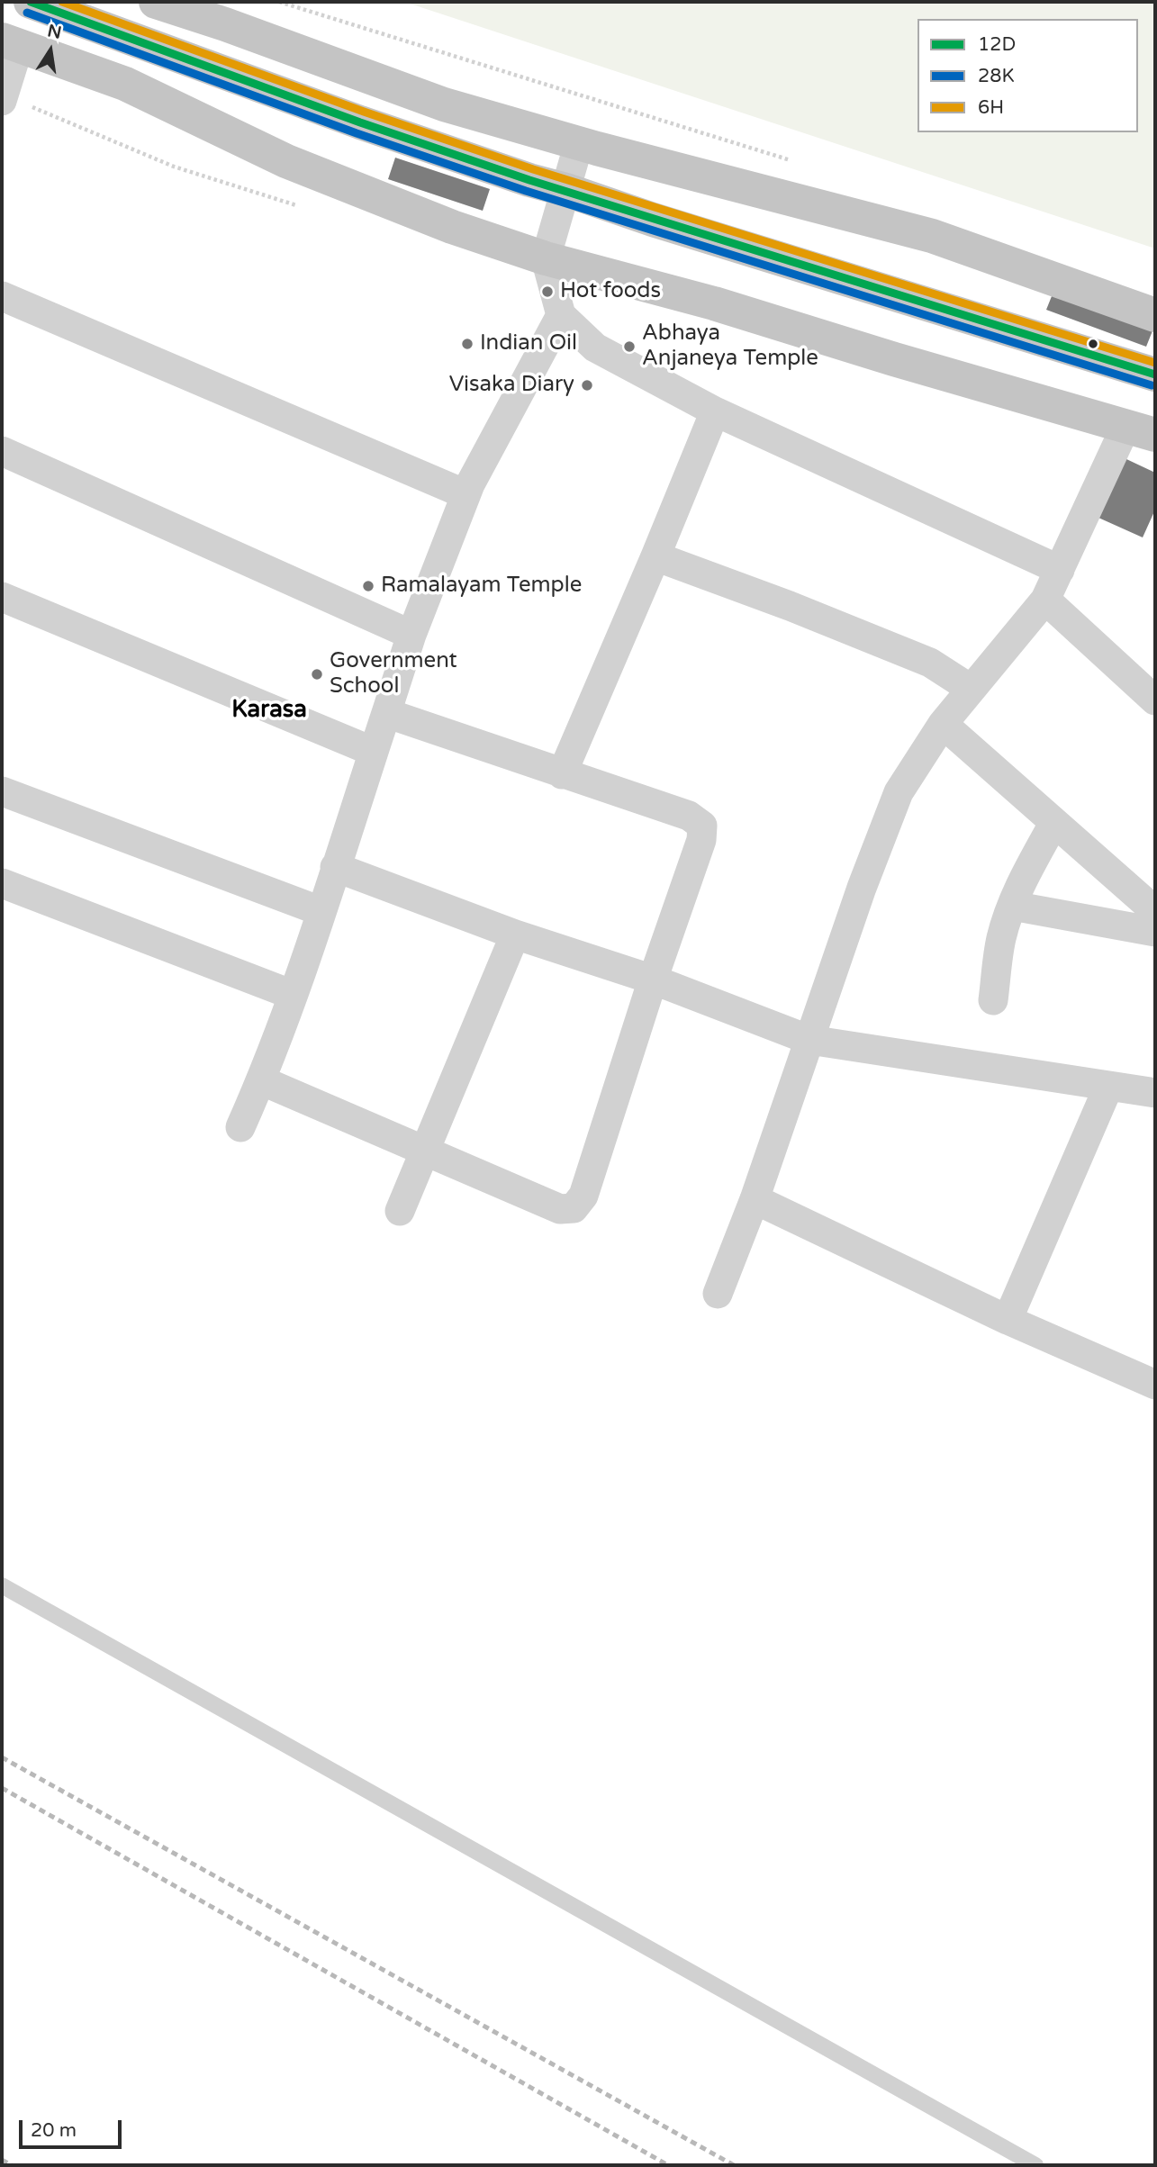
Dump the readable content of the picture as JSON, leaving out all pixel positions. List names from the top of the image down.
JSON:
{
  "districts": ["Karasa"],
  "places": [
    "Hot foods",
    "Indian Oil",
    "Abhaya Anjaneya Temple",
    "Visaka Diary",
    "Ramalayam Temple",
    "Government School"
  ],
  "lines": ["transit line 12D", "transit line 6H", "transit line 28K"],
  "legend": ["12D", "28K", "6H"],
  "scale_bar": "20 m",
  "north": "top"
}
